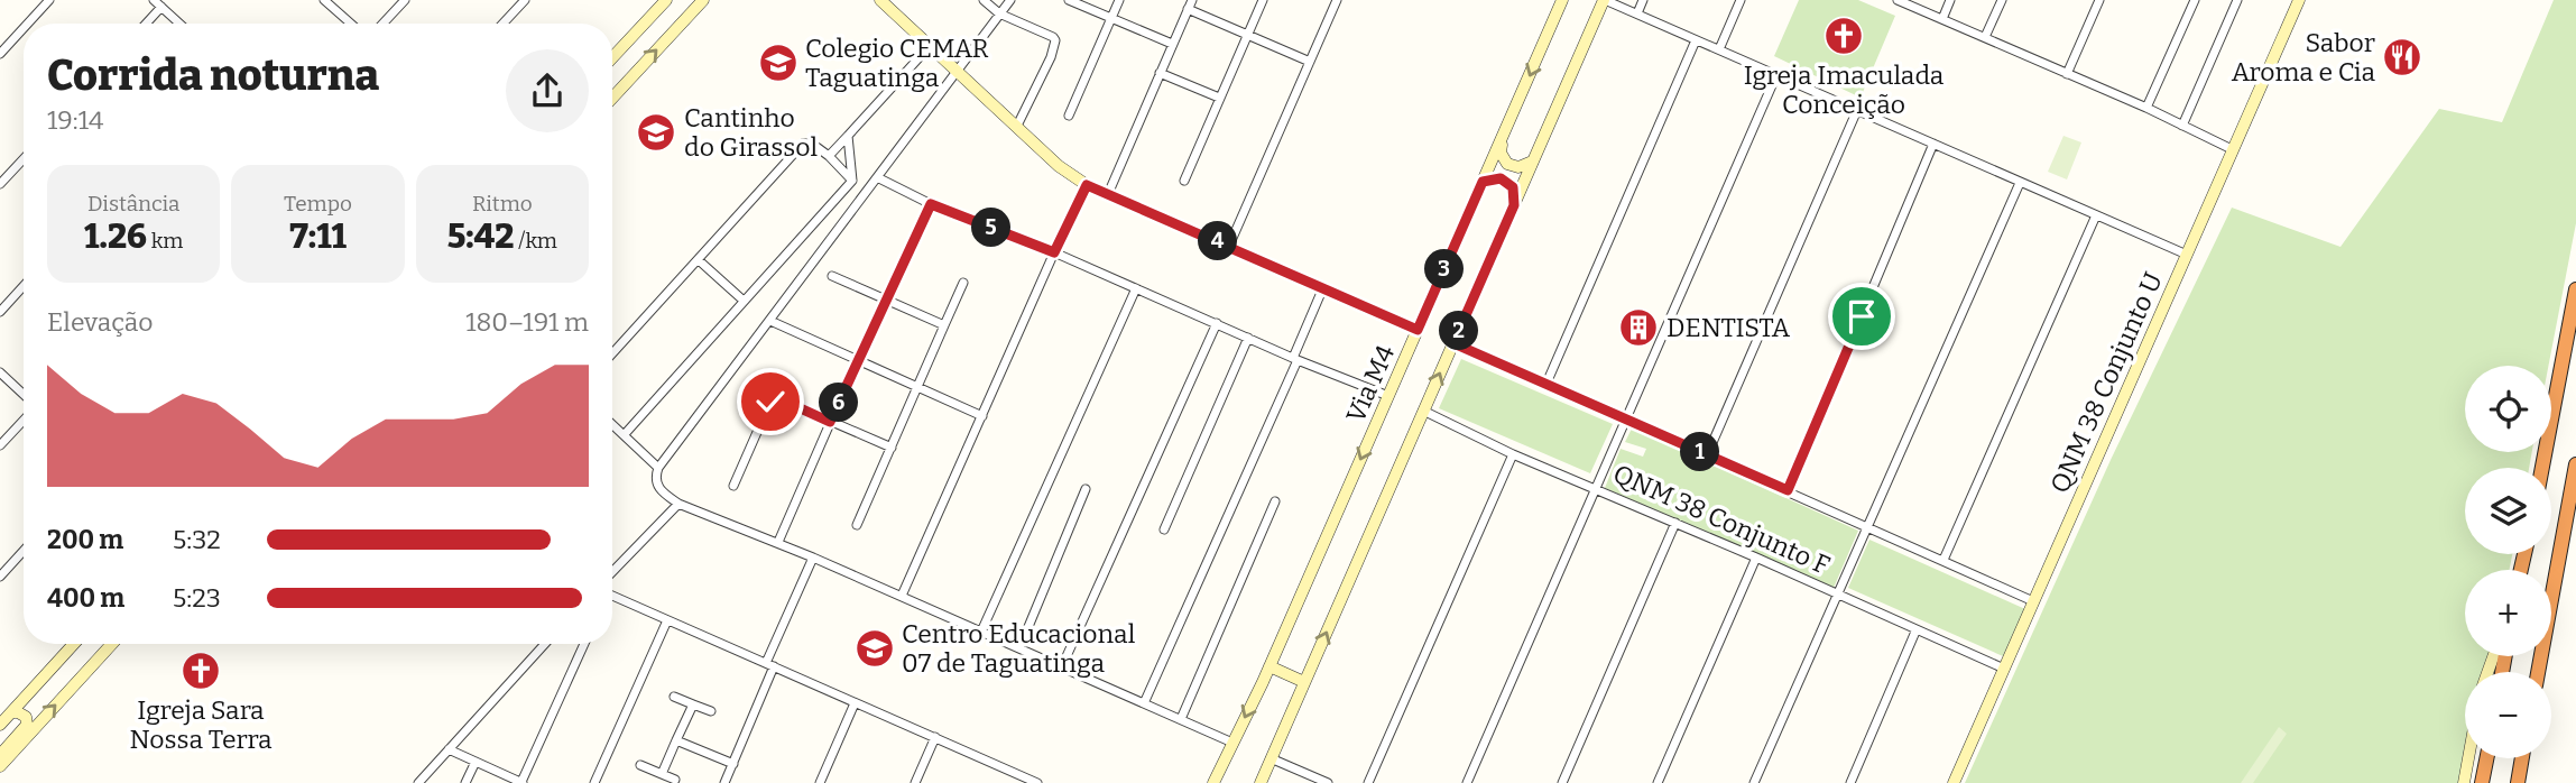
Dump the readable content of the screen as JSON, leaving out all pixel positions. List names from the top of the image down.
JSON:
{
  "streets": {
    "main road": ["QNM 38 Conjunto U", "Via M4"],
    "street": ["QNM 38 Conjunto F"]
  },
  "crossings": [
    ["QNM 38 Conjunto U", "QNM 38 Conjunto F"]
  ],
  "places": {
    "church": ["Igreja Imaculada Conceição", "Igreja Sara Nossa Terra"],
    "restaurant": ["Sabor Aroma e Cia"],
    "school or university": ["Colegio CEMAR Taguatinga", "Cantinho do Girassol", "Centro Educacional 07 de Taguatinga"],
    "building": ["DENTISTA"]
  },
  "page": {
    "heading": ["Corrida noturna", "19:14"],
    "stats": [
      ["Distância", "1.26 km"],
      ["Tempo", "7:11"],
      ["Ritmo", "5:42 /km"]
    ],
    "pins": [
      "5",
      "4",
      "3",
      "2",
      "6",
      "1"
    ],
    "chart": ["Elevação", "180–191 m"],
    "map_buttons": ["+", "−"],
    "list": [
      {
        "name": "200 m",
        "note": "5:32"
      },
      {
        "name": "400 m",
        "note": "5:23"
      }
    ]
  }
}
